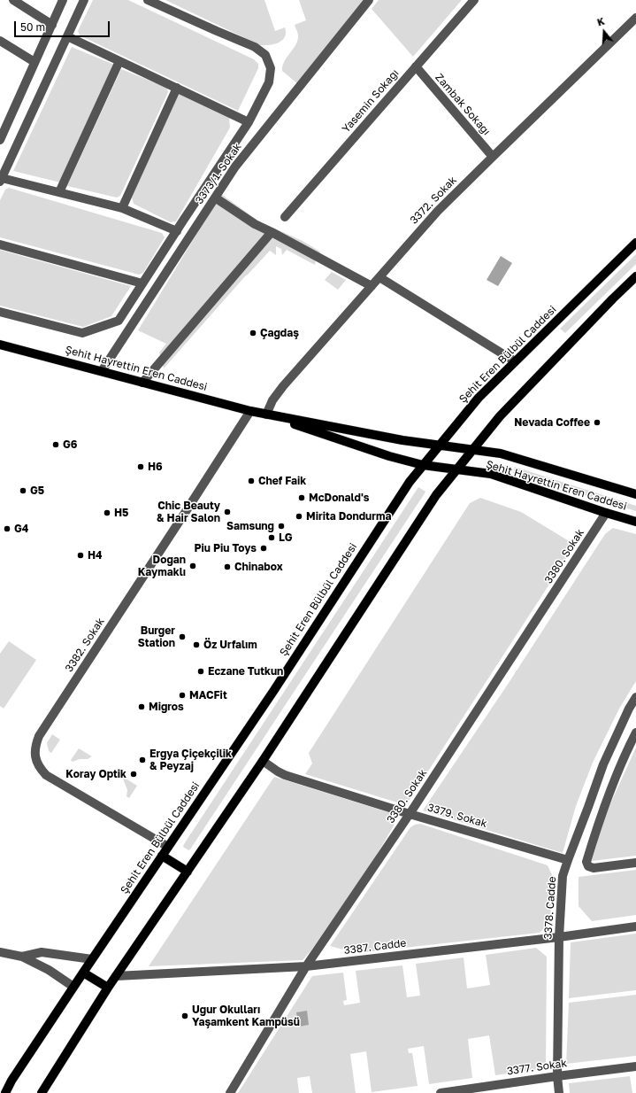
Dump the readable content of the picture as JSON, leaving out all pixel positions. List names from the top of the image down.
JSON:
{
  "streets": {
    "main road": ["Şehit Eren Bülbül Caddesi", "Şehit Hayrettin Eren Caddesi"],
    "street": [
      "Yasemin Sokağı",
      "Zambak Sokağı",
      "3373/1. Sokak",
      "3372. Sokak",
      "3380. Sokak",
      "3382. Sokak",
      "3379. Sokak",
      "3378. Cadde",
      "3387. Cadde",
      "3377. Sokak"
    ]
  },
  "crossings": [
    ["Yasemin Sokağı", "Zambak Sokağı"],
    ["Zambak Sokağı", "3372. Sokak"],
    ["3373/1. Sokak", "Şehit Hayrettin Eren Caddesi"],
    ["3372. Sokak", "Şehit Hayrettin Eren Caddesi"],
    ["Şehit Eren Bülbül Caddesi", "Şehit Hayrettin Eren Caddesi"],
    ["Şehit Eren Bülbül Caddesi", "3382. Sokak"],
    ["Şehit Hayrettin Eren Caddesi", "3380. Sokak"],
    ["Şehit Hayrettin Eren Caddesi", "3382. Sokak"],
    ["3380. Sokak", "3379. Sokak"],
    ["3380. Sokak", "3387. Cadde"],
    ["3379. Sokak", "3378. Cadde"],
    ["3378. Cadde", "3387. Cadde"],
    ["3378. Cadde", "3377. Sokak"]
  ],
  "places": [
    "Çağdaş",
    "Nevada Coffee",
    "G6",
    "H6",
    "Chef Faik",
    "G5",
    "McDonald's",
    "Chic Beauty & Hair Salon",
    "H5",
    "Mirita Dondurma",
    "Samsung",
    "G4",
    "LG",
    "Piu Piu Toys",
    "H4",
    "Doğan Kaymaklı",
    "Chinabox",
    "Burger Station",
    "Öz Urfalım",
    "Eczane Tutkun",
    "MACFit",
    "Migros",
    "Ergya Çiçekçilik & Peyzaj",
    "Koray Optik",
    "Uğur Okulları Yaşamkent Kampüsü"
  ],
  "scale_bar": "50 m",
  "north": "top"
}
